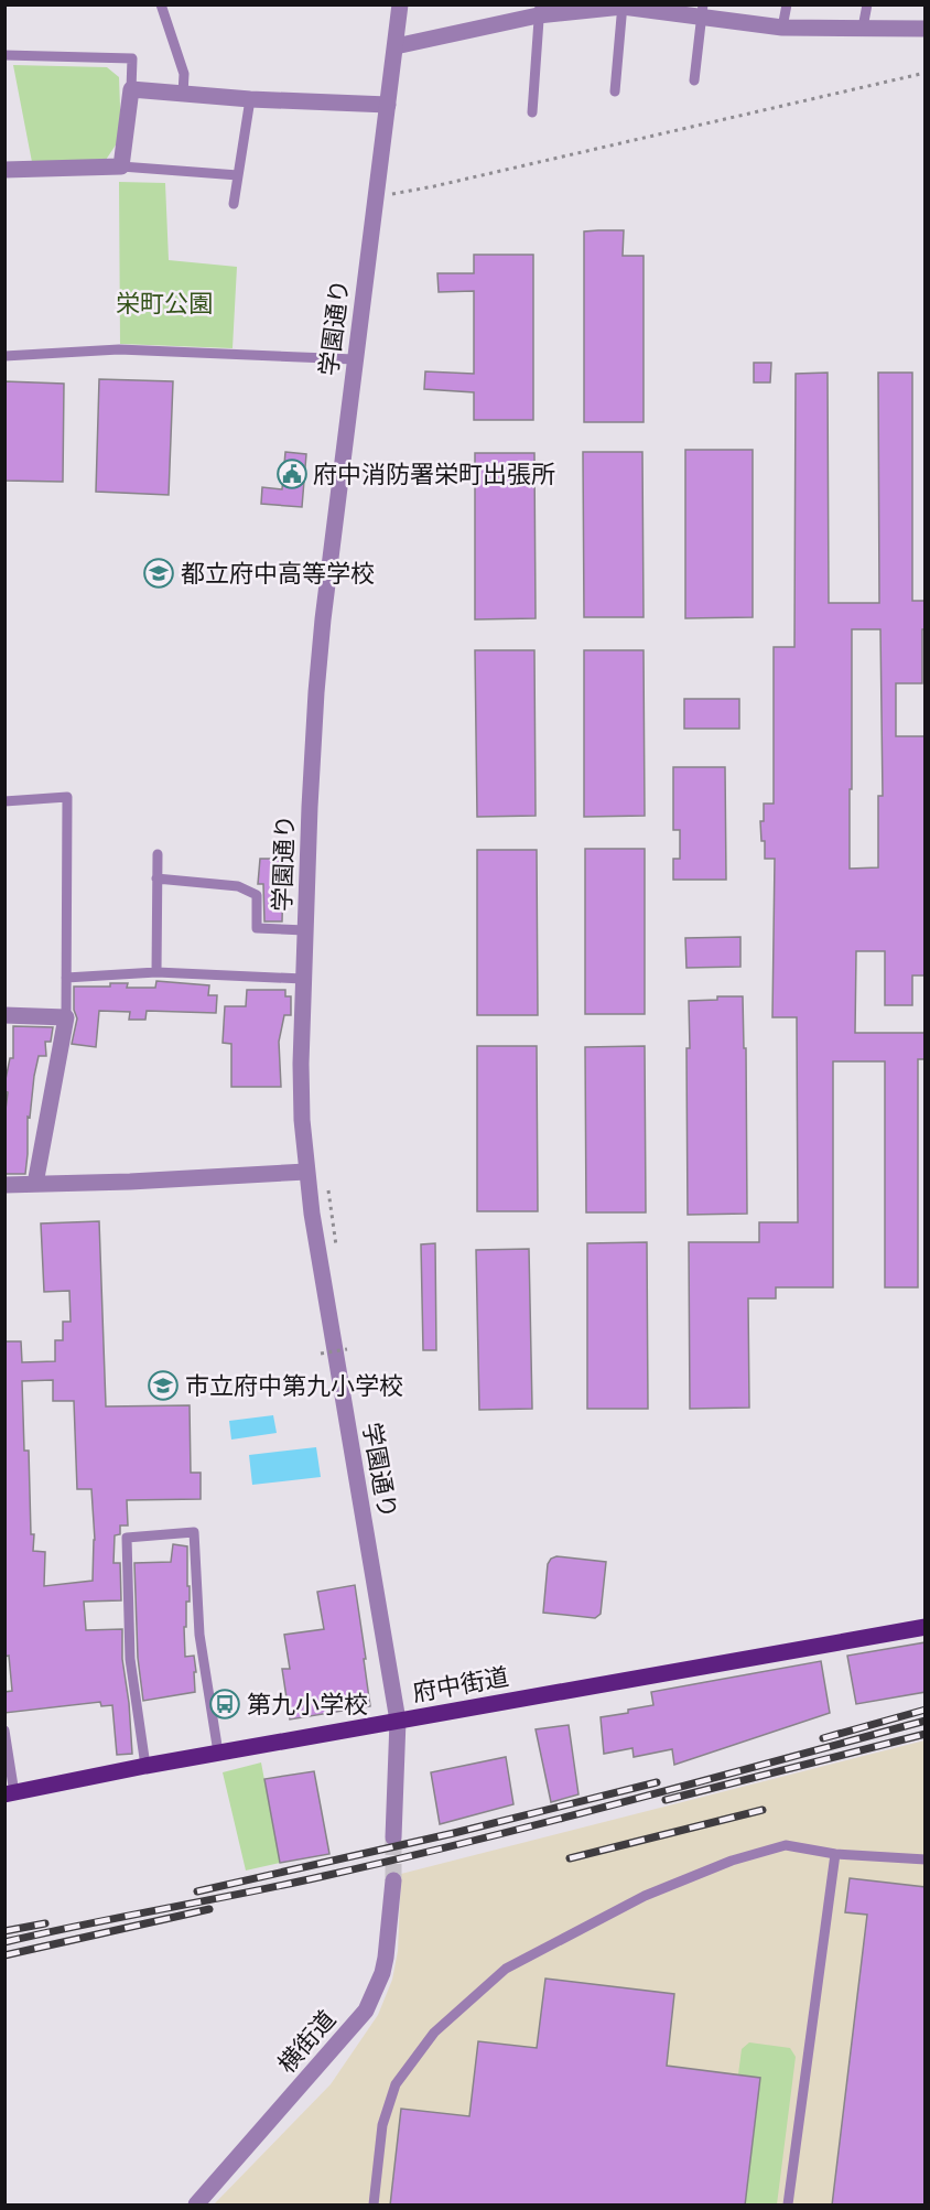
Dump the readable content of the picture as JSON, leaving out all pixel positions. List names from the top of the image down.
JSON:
{
  "streets": {
    "main road": ["府中街道"],
    "street": ["学園通り", "横街道"]
  },
  "crossings": [
    ["学園通り", "府中街道"]
  ],
  "parks": ["栄町公園"],
  "places": {
    "public building": ["府中消防署栄町出張所"],
    "school or university": ["都立府中高等学校", "市立府中第九小学校"],
    "bus stop": ["第九小学校"]
  }
}
